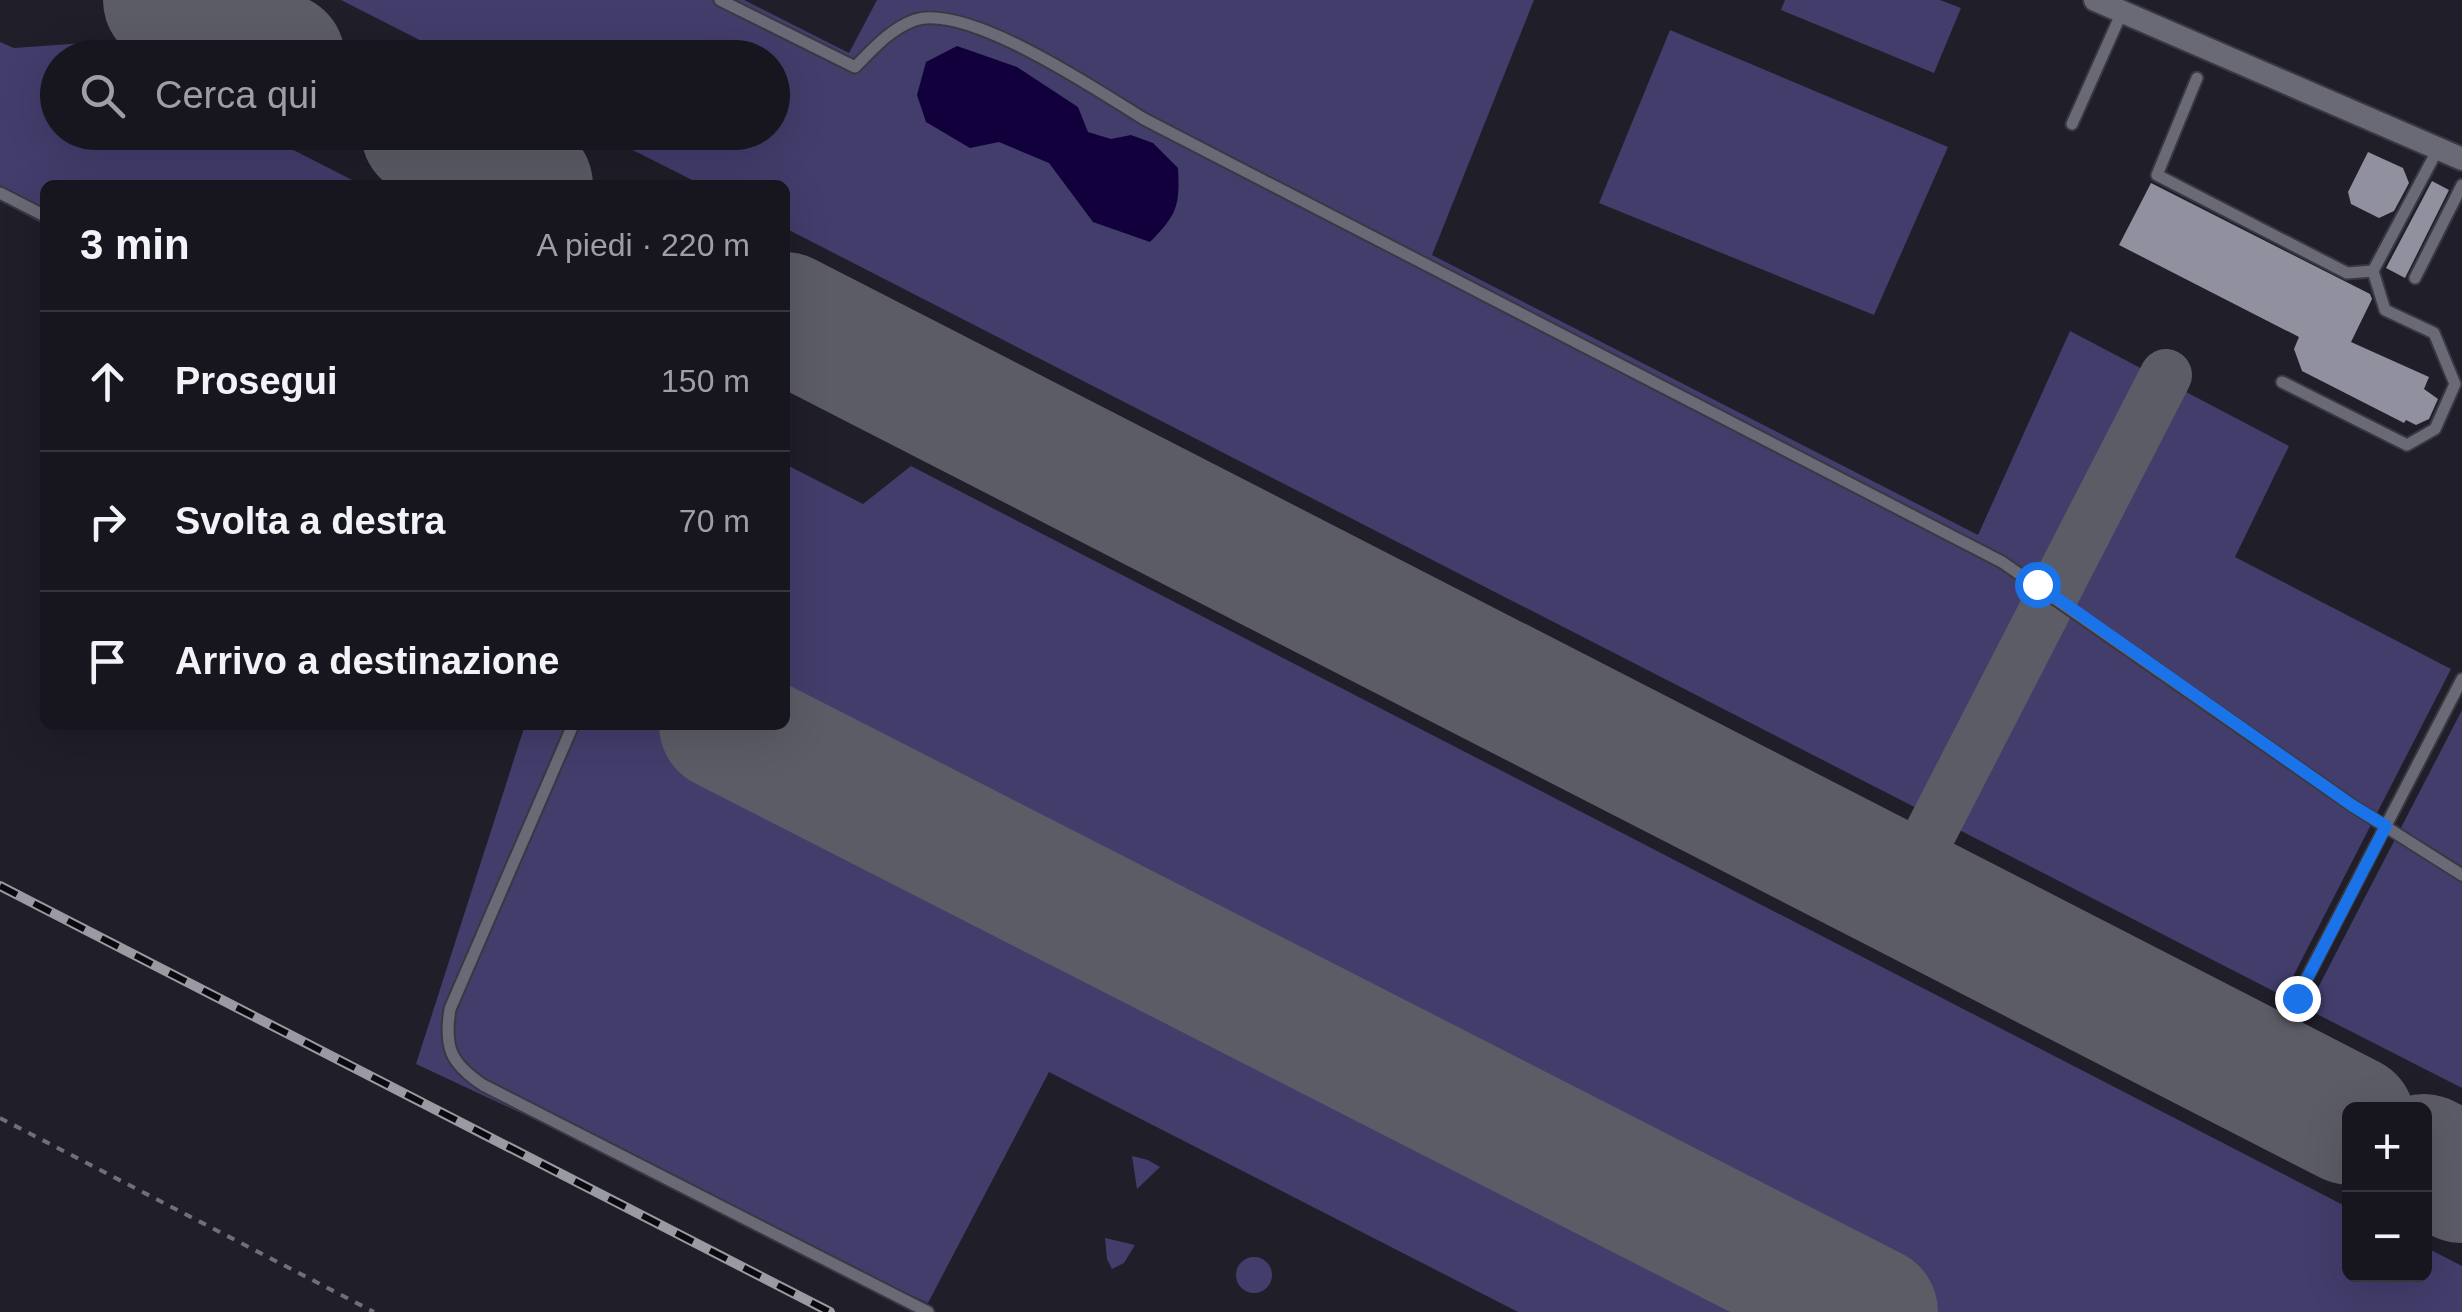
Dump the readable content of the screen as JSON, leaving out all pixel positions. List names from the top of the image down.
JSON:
{
  "page": {
    "search": "Cerca qui",
    "heading": ["3 min", "A piedi · 220 m"],
    "list": [
      ["Prosegui", "150 m"],
      ["Svolta a destra", "70 m"],
      "Arrivo a destinazione"
    ],
    "map_buttons": ["+", "−"]
  }
}
